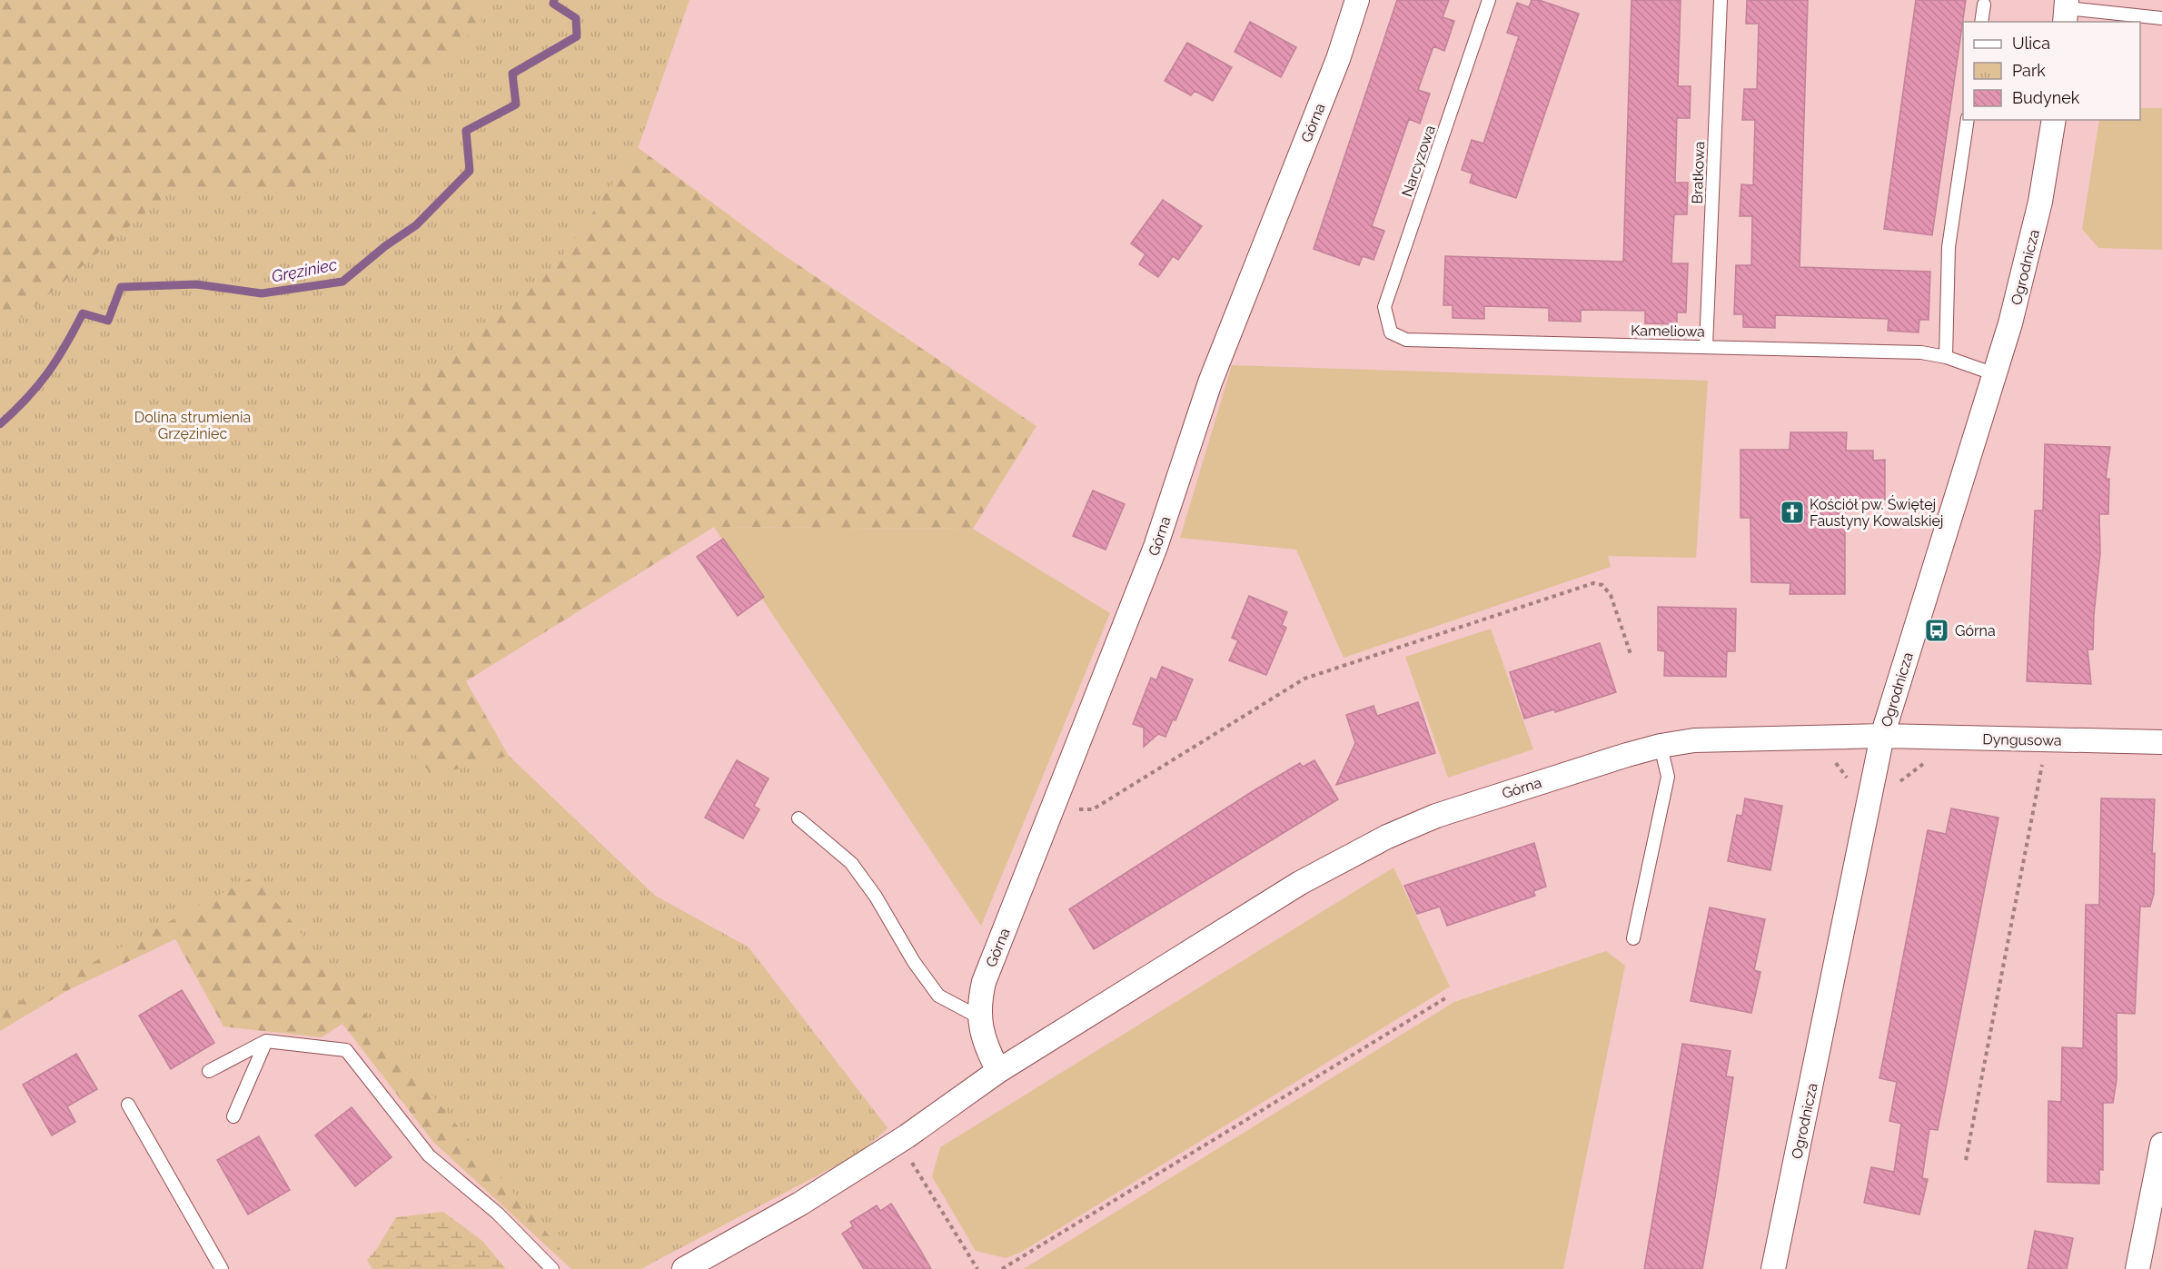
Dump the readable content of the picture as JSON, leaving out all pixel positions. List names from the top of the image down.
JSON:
{
  "streets": {
    "street": ["Górna", "Ogrodnicza", "Dyngusowa"],
    "lane": ["Narcyzowa", "Bratkowa", "Kameliowa"]
  },
  "crossings": [
    ["Górna", "Ogrodnicza"],
    ["Górna", "Dyngusowa"],
    ["Narcyzowa", "Kameliowa"],
    ["Bratkowa", "Kameliowa"],
    ["Ogrodnicza", "Kameliowa"],
    ["Ogrodnicza", "Dyngusowa"]
  ],
  "water": ["Gręziniec"],
  "parks": ["Dolina strumienia Grzęziniec"],
  "places": {
    "church": ["Kościół pw. Świętej Faustyny Kowalskiej"],
    "bus stop": ["Górna"]
  },
  "legend": ["Ulica", "Park", "Budynek"]
}
